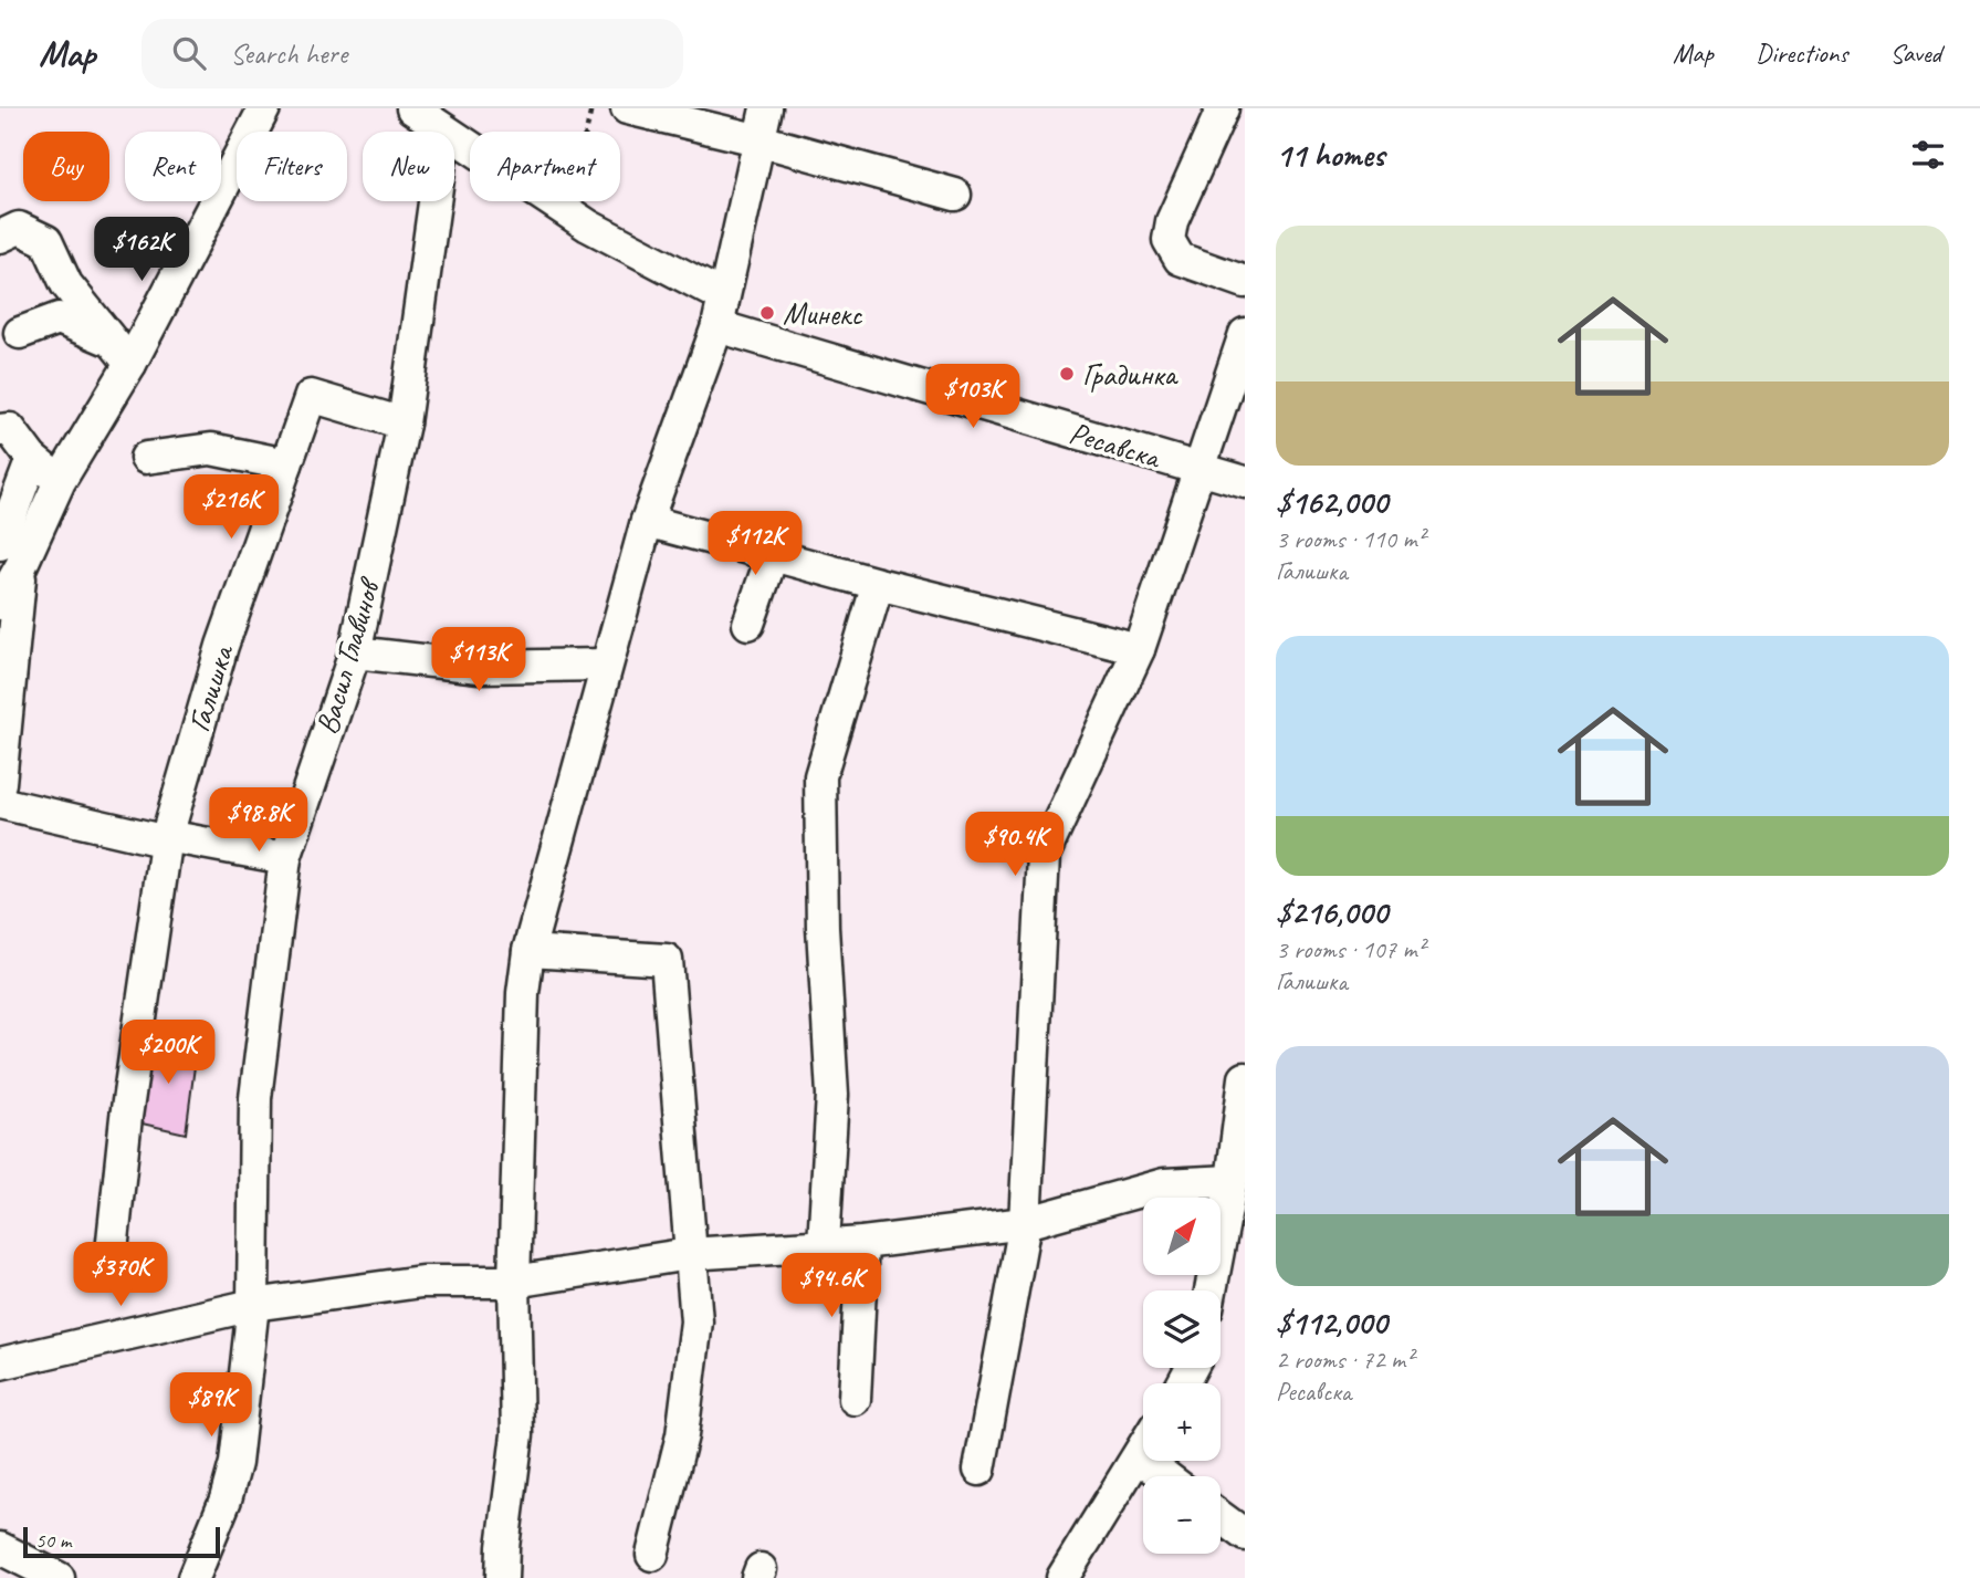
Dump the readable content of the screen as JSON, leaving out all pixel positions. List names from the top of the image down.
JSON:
{
  "streets": {
    "street": ["Ресавска", "Васил Главинов", "Галишка"]
  },
  "crossings": [
    ["Васил Главинов", "Галишка"]
  ],
  "places": ["Минекс", "Градинка"],
  "scale_bar": "50 m",
  "north": "top right",
  "page": {
    "header": "Map",
    "search": "Search here",
    "nav": ["Map", "Directions", "Saved"],
    "heading": "11 homes",
    "chip": [
      "Buy",
      "Rent",
      "Filters",
      "New",
      "Apartment"
    ],
    "list": [
      {
        "name": "$162,000",
        "note": "3 rooms · 110 m² · Галишка"
      },
      {
        "name": "$216,000",
        "note": "3 rooms · 107 m² · Галишка"
      },
      {
        "name": "$112,000",
        "note": "2 rooms · 72 m² · Ресавска"
      }
    ],
    "price": [
      "$162K",
      "$103K",
      "$216K",
      "$112K",
      "$113K",
      "$98.8K",
      "$90.4K",
      "$200K",
      "$370K",
      "$94.6K",
      "$89K"
    ],
    "map_buttons": ["+", "−"],
    "scale": "50 m"
  }
}
